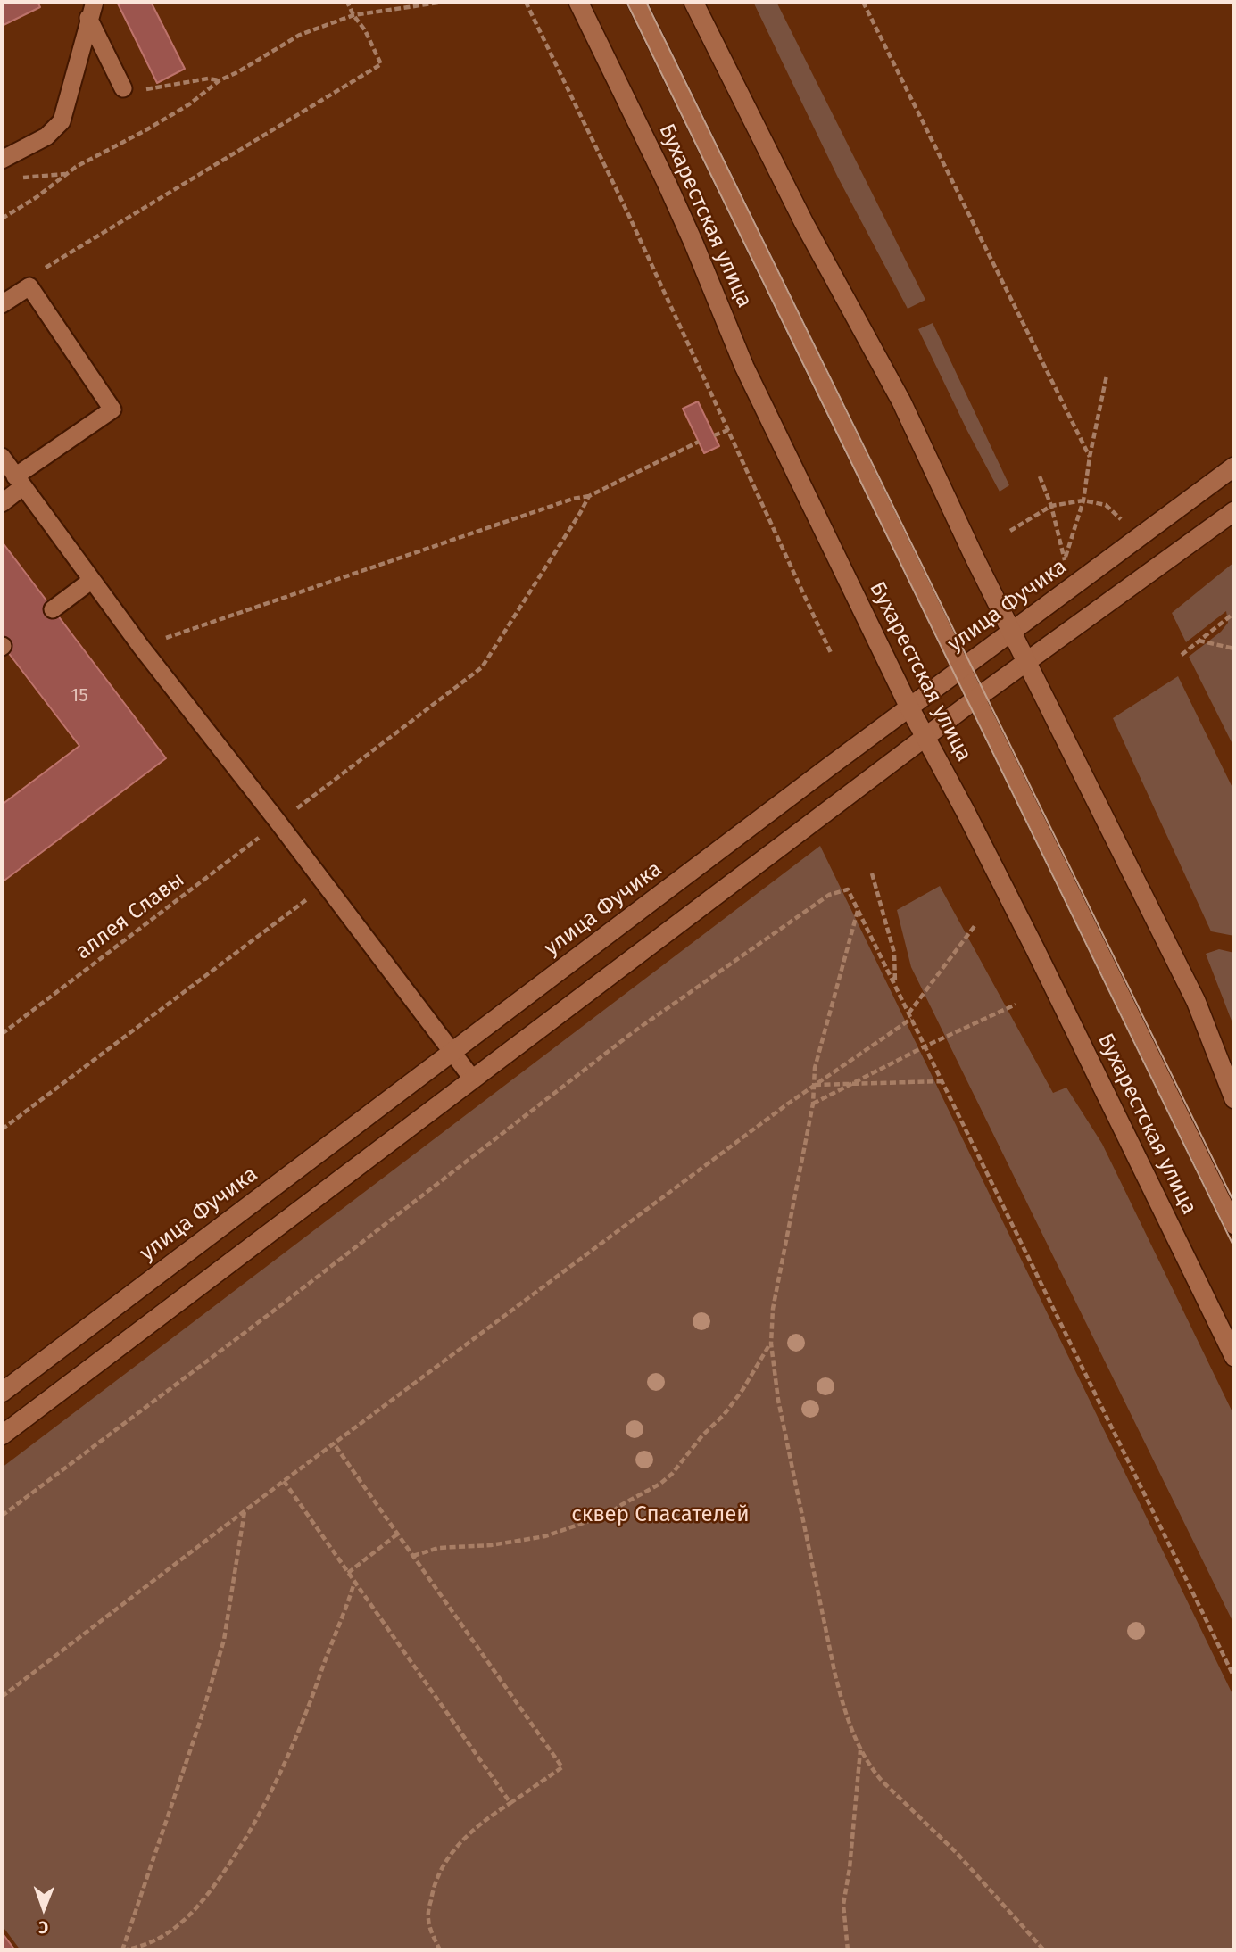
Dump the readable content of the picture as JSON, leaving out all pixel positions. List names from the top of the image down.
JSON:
{
  "streets": {
    "street": ["Бухарестская улица", "улица Фучика"],
    "path": ["аллея Славы"]
  },
  "crossings": [
    ["Бухарестская улица", "улица Фучика"]
  ],
  "parks": ["cквер Спасателей"],
  "house_numbers": ["15"],
  "north": "bottom"
}
